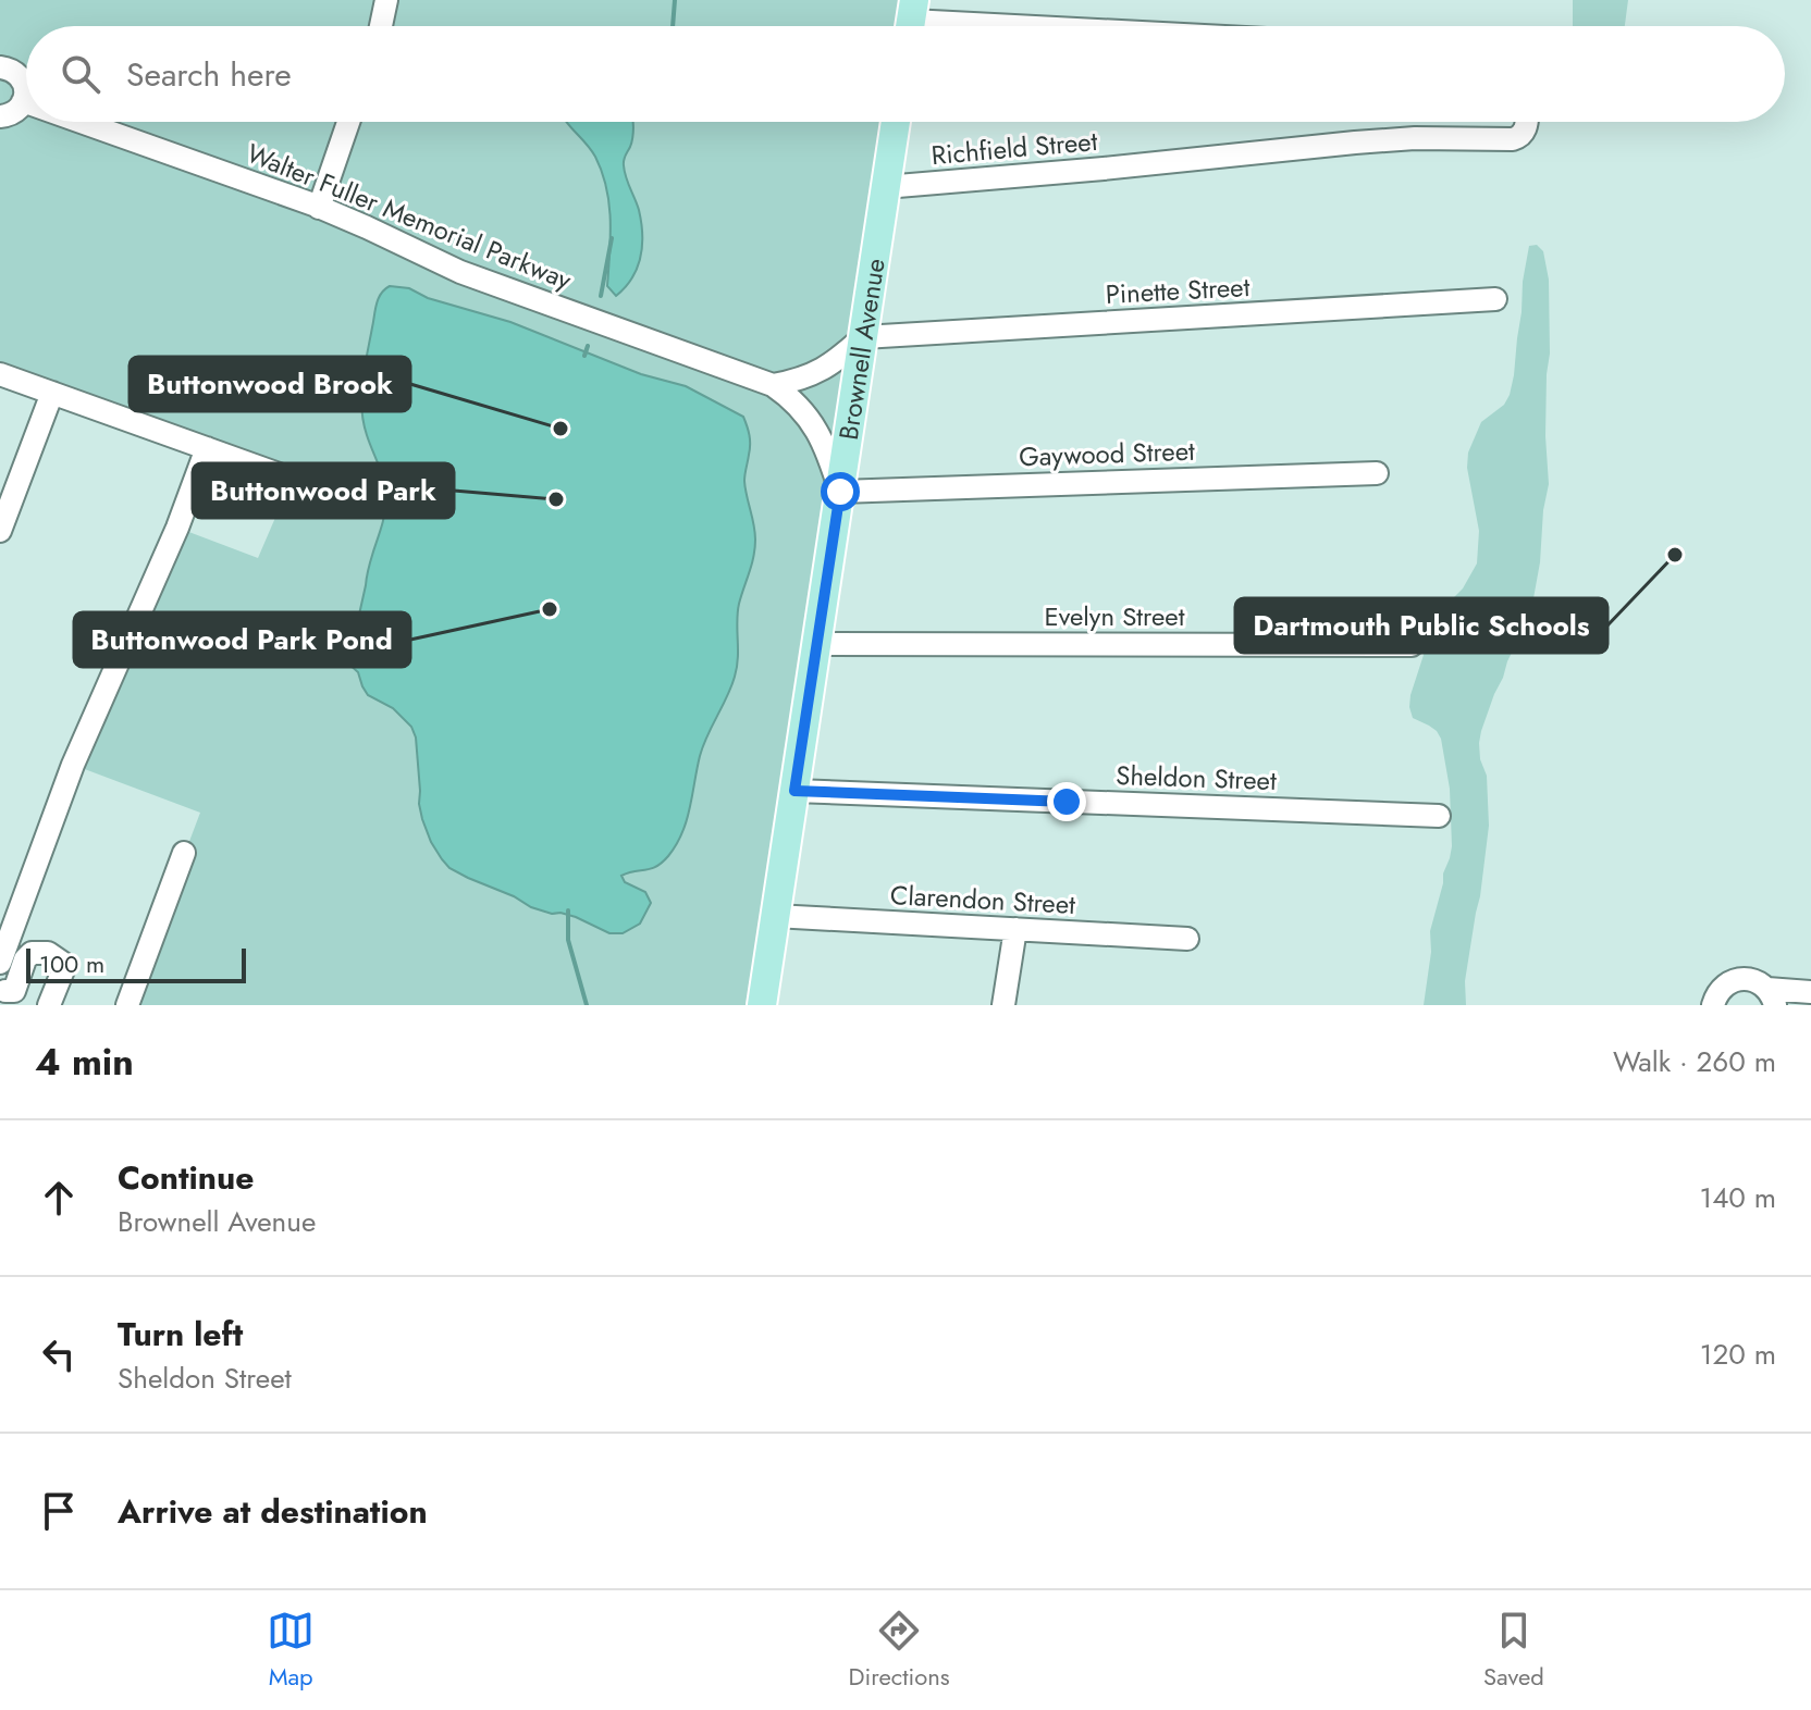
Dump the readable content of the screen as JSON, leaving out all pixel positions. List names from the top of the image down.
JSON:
{
  "streets": {
    "main road": ["Brownell Avenue"],
    "street": [
      "Richfield Street",
      "Walter Fuller Memorial Parkway",
      "Pinette Street",
      "Gaywood Street",
      "Evelyn Street",
      "Sheldon Street",
      "Clarendon Street"
    ]
  },
  "crossings": [
    ["Richfield Street", "Brownell Avenue"],
    ["Walter Fuller Memorial Parkway", "Brownell Avenue"],
    ["Walter Fuller Memorial Parkway", "Gaywood Street"],
    ["Pinette Street", "Brownell Avenue"],
    ["Brownell Avenue", "Gaywood Street"],
    ["Brownell Avenue", "Evelyn Street"],
    ["Brownell Avenue", "Sheldon Street"],
    ["Brownell Avenue", "Clarendon Street"]
  ],
  "places": [
    "Buttonwood Brook",
    "Buttonwood Park",
    "Dartmouth Public Schools",
    "Buttonwood Park Pond"
  ],
  "scale_bar": "100 m",
  "page": {
    "search": "Search here",
    "scale": "100 m",
    "heading": ["4 min", "Walk · 260 m"],
    "list": [
      ["Continue", "Brownell Avenue", "140 m"],
      ["Turn left", "Sheldon Street", "120 m"],
      "Arrive at destination"
    ],
    "nav": ["Map", "Directions", "Saved"]
  }
}
